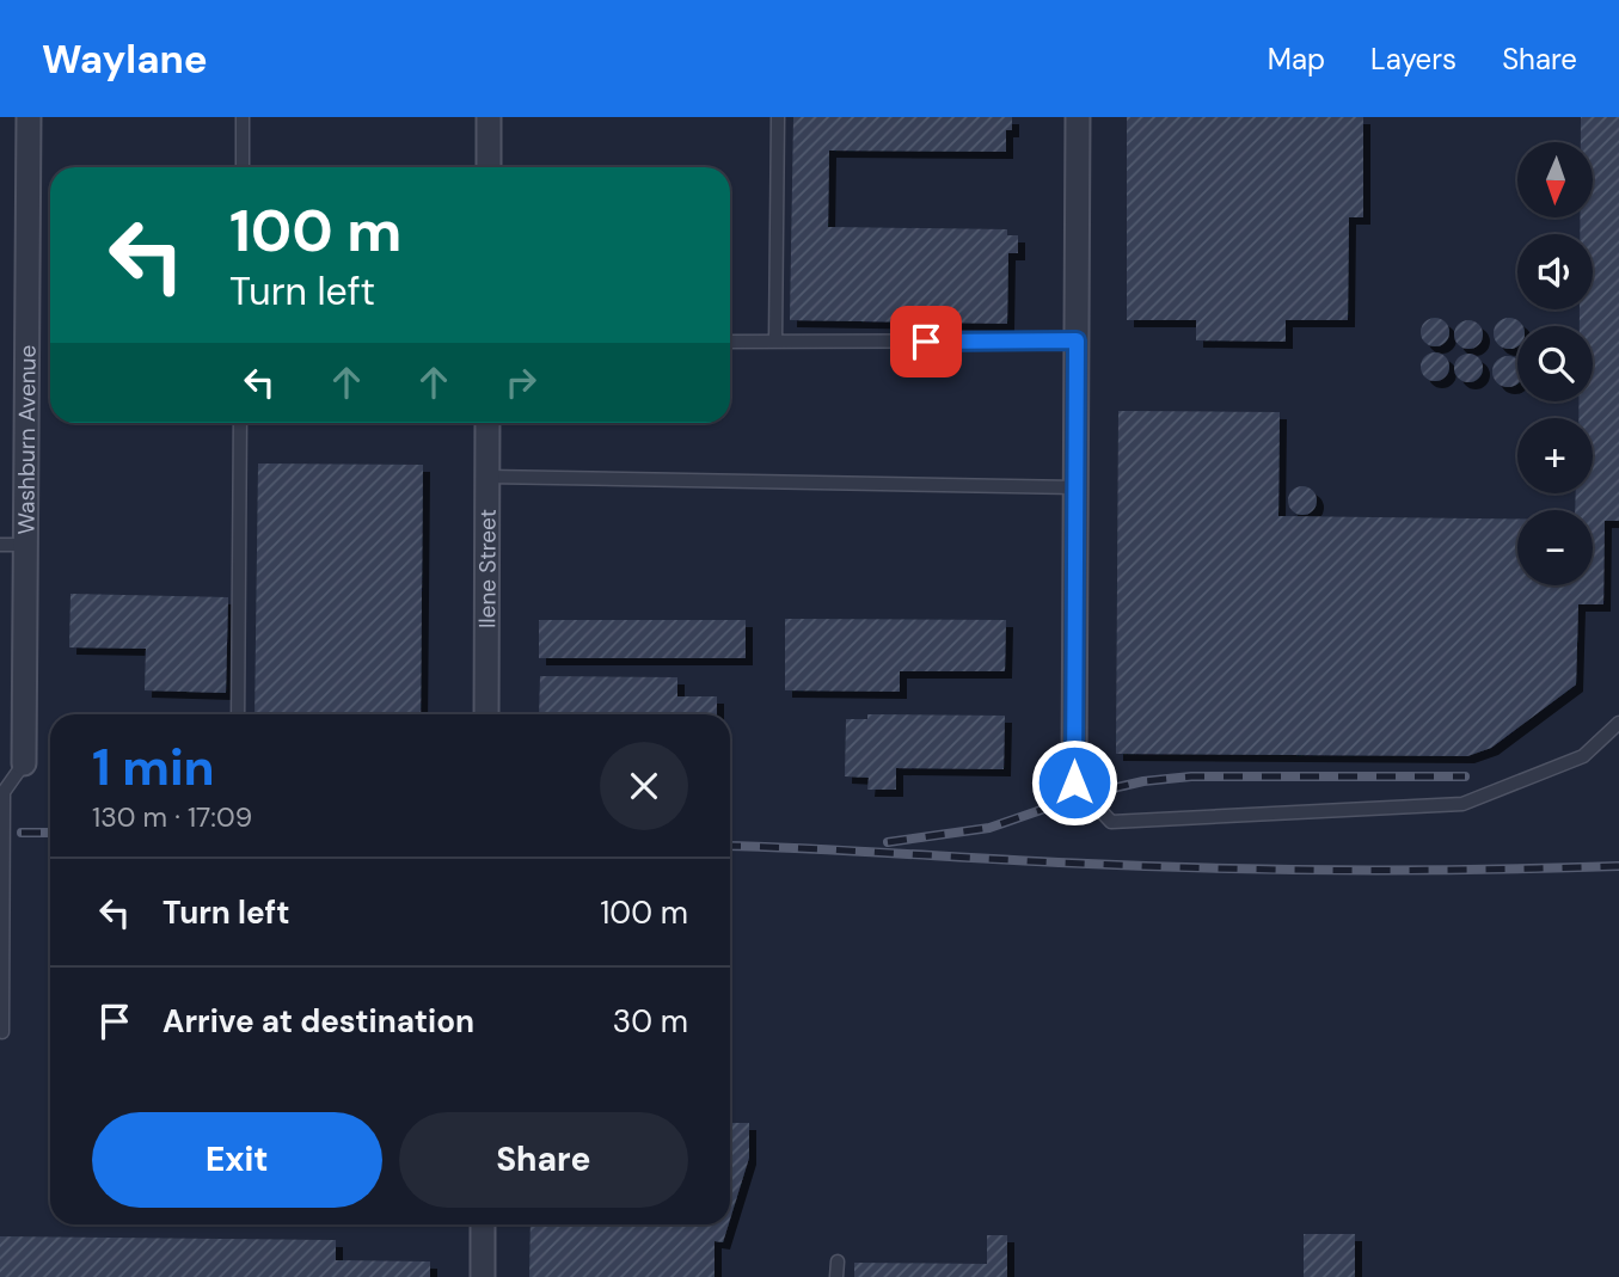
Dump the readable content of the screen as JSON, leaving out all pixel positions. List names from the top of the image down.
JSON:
{
  "streets": {
    "street": ["Washburn Avenue", "Ilene Street"]
  },
  "north": "bottom",
  "page": {
    "header": "Waylane",
    "nav": ["Map", "Layers", "Share"],
    "map_buttons": ["+", "−"],
    "turn": ["100 m", "Turn left"],
    "heading": ["1 min", "130 m · 17:09"],
    "list": [
      {
        "name": "Turn left",
        "value": "100 m"
      },
      {
        "name": "Arrive at destination",
        "value": "30 m"
      }
    ],
    "buttons": ["Exit", "Share"]
  }
}
